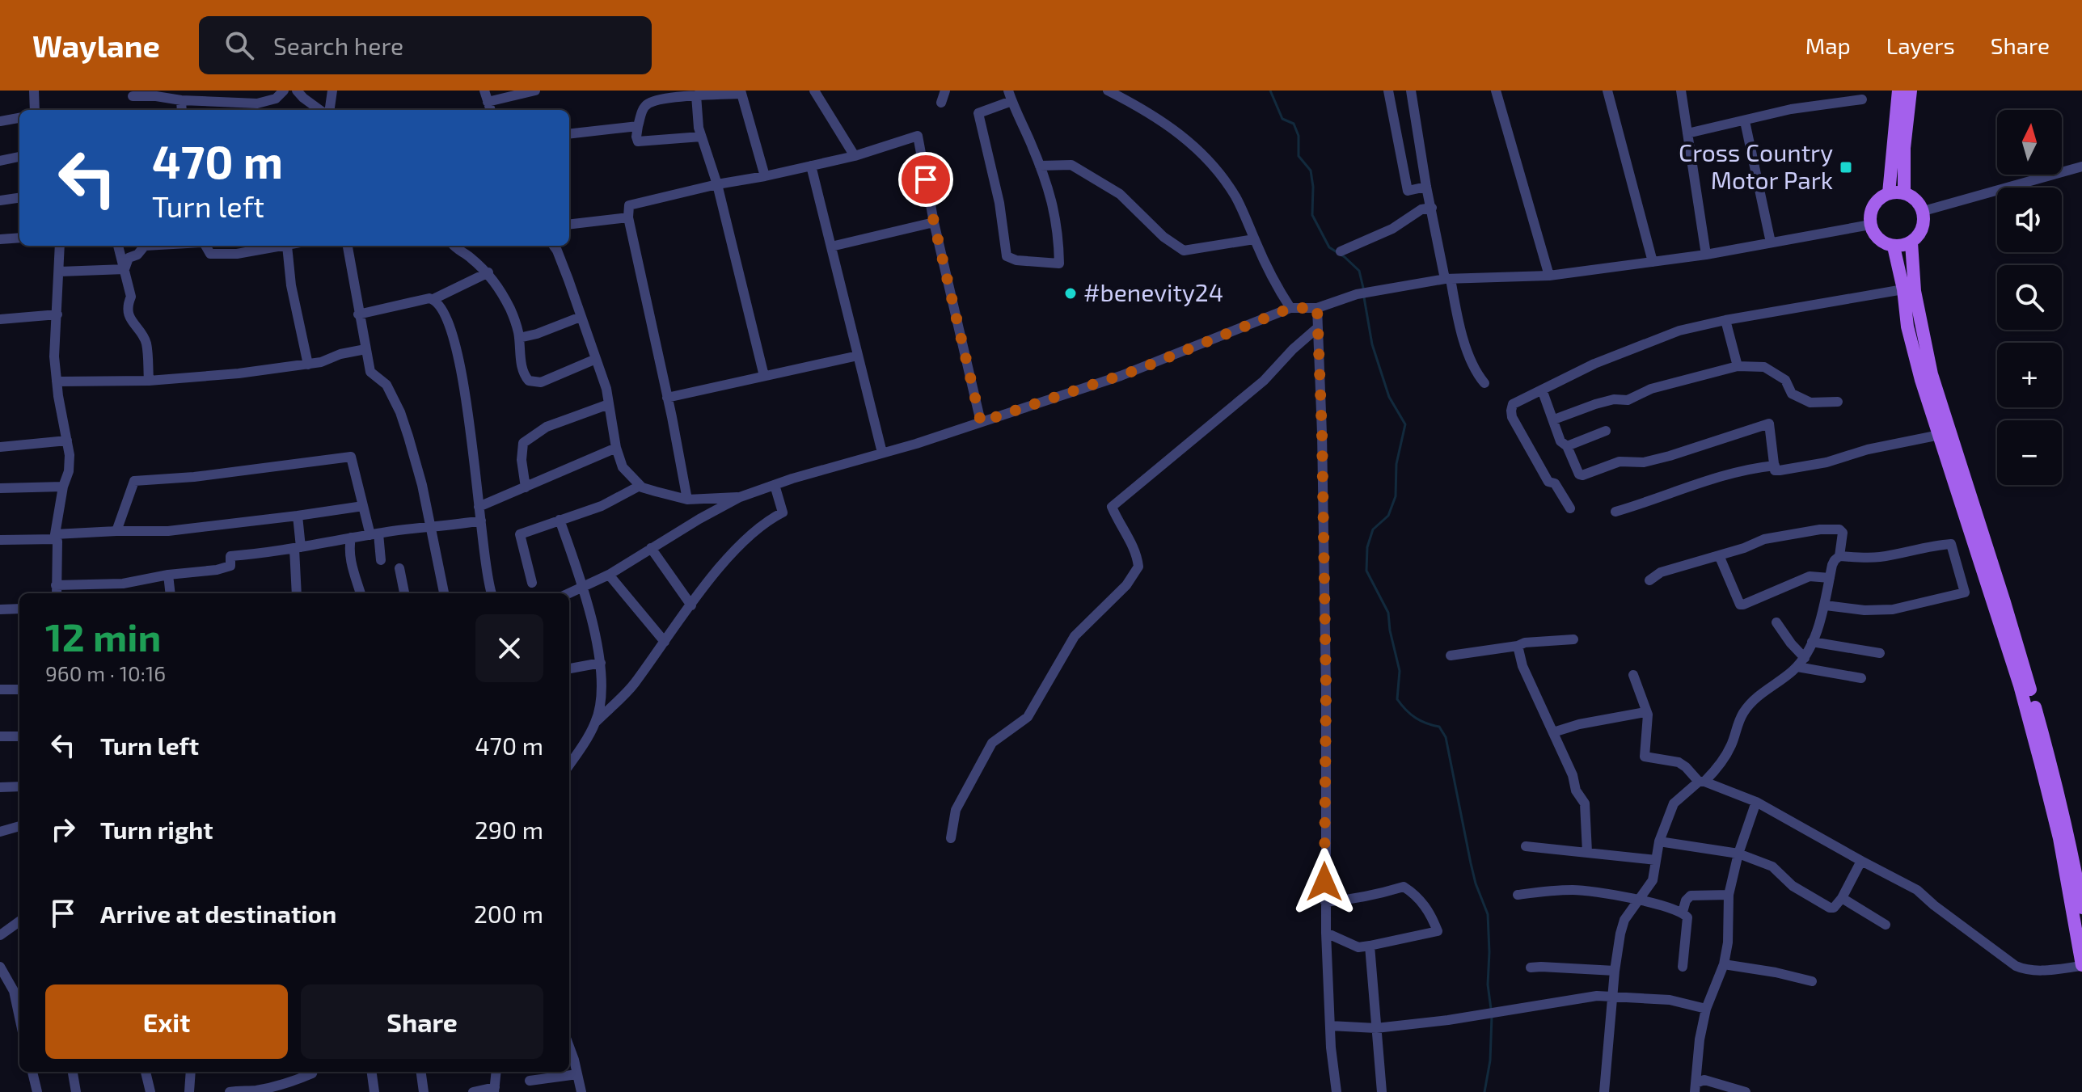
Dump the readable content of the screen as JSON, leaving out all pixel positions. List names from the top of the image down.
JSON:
{
  "places": {
    "transit": ["Cross Country Motor Park"],
    "other": ["#benevity24"]
  },
  "north": "top",
  "page": {
    "header": "Waylane",
    "search": "Search here",
    "nav": ["Map", "Layers", "Share"],
    "map_buttons": ["+", "−"],
    "turn": ["470 m", "Turn left"],
    "heading": ["12 min", "960 m · 10:16"],
    "list": [
      {
        "name": "Turn left",
        "value": "470 m"
      },
      {
        "name": "Turn right",
        "value": "290 m"
      },
      {
        "name": "Arrive at destination",
        "value": "200 m"
      }
    ],
    "buttons": ["Exit", "Share"]
  }
}
